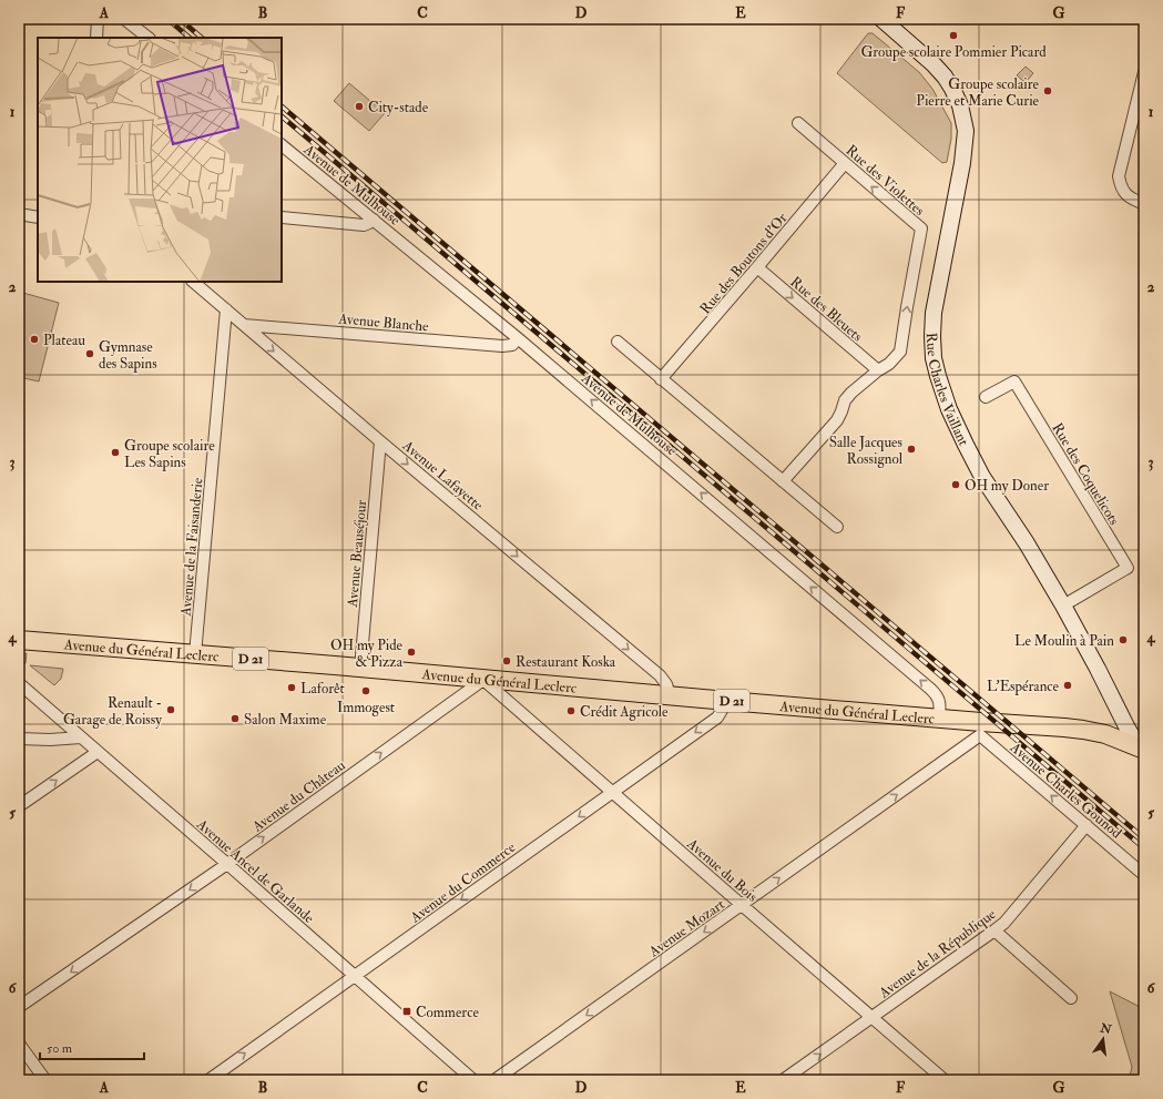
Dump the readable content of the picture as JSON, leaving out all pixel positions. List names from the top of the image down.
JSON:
{
  "streets": {
    "main road": ["Rue Charles Vaillant", "Avenue du Général Leclerc", "D 21"],
    "street": [
      "Rue des Violettes",
      "Avenue de Mulhouse",
      "Rue des Boutons d'Or",
      "Rue des Bleuets",
      "Avenue Blanche",
      "Rue des Coquelicots",
      "Avenue Lafayette",
      "Avenue de la Faisanderie",
      "Avenue Beauséjour",
      "Avenue Charles Gounod",
      "Avenue du Château",
      "Avenue du Bois",
      "Avenue Ancel de Garlande",
      "Avenue du Commerce",
      "Avenue Mozart",
      "Avenue de la République"
    ]
  },
  "crossings": [
    ["Rue des Violettes", "Rue des Boutons d'Or"],
    ["Rue des Violettes", "Rue des Bleuets"],
    ["Avenue de Mulhouse", "Avenue Blanche"],
    ["Avenue de Mulhouse", "Avenue du Général Leclerc"],
    ["Rue des Boutons d'Or", "Rue des Bleuets"],
    ["Avenue Blanche", "Avenue Lafayette"],
    ["Rue Charles Vaillant", "Rue des Coquelicots"],
    ["Rue Charles Vaillant", "D 21"],
    ["Avenue Lafayette", "Avenue de la Faisanderie"],
    ["Avenue Lafayette", "Avenue Beauséjour"],
    ["Avenue Lafayette", "Avenue du Général Leclerc"],
    ["Avenue de la Faisanderie", "Avenue du Général Leclerc"],
    ["Avenue Beauséjour", "Avenue du Général Leclerc"],
    ["Avenue du Général Leclerc", "D 21"],
    ["Avenue du Général Leclerc", "Avenue Charles Gounod"],
    ["Avenue du Général Leclerc", "Avenue du Château"],
    ["Avenue du Général Leclerc", "Avenue du Bois"],
    ["Avenue du Général Leclerc", "Avenue du Commerce"],
    ["Avenue du Général Leclerc", "Avenue Mozart"],
    ["D 21", "Avenue Charles Gounod"],
    ["D 21", "Avenue Mozart"],
    ["Avenue Charles Gounod", "Avenue Mozart"],
    ["Avenue Charles Gounod", "Avenue de la République"],
    ["Avenue du Château", "Avenue du Bois"],
    ["Avenue du Château", "Avenue Ancel de Garlande"],
    ["Avenue du Bois", "Avenue du Commerce"],
    ["Avenue du Bois", "Avenue Mozart"],
    ["Avenue du Bois", "Avenue de la République"],
    ["Avenue Ancel de Garlande", "Avenue du Commerce"]
  ],
  "one_way": [
    "Rue des Violettes",
    "Rue des Bleuets",
    "Avenue Lafayette",
    "Avenue Charles Gounod"
  ],
  "places": {
    "other": [
      "Groupe scolaire Pommier Picard",
      "Groupe scolaire Pierre et Marie Curie",
      "City-stade",
      "Plateau",
      "Gymnase des Sapins",
      "Salle Jacques Rossignol",
      "Groupe scolaire Les Sapins",
      "OH my Doner",
      "Le Moulin à Pain",
      "OH my Pide & Pizza",
      "Restaurant Koska",
      "L'Espérance",
      "Laforêt",
      "Immogest",
      "Renault - Garage de Roissy",
      "Crédit Agricole",
      "Salon Maxime"
    ],
    "transit": ["Commerce"]
  },
  "scale_bar": "50 m",
  "north": "top",
  "grid": {
    "columns": [
      "A",
      "B",
      "C",
      "D",
      "E",
      "F",
      "G"
    ],
    "rows": [
      "1",
      "2",
      "3",
      "4",
      "5",
      "6"
    ]
  }
}
